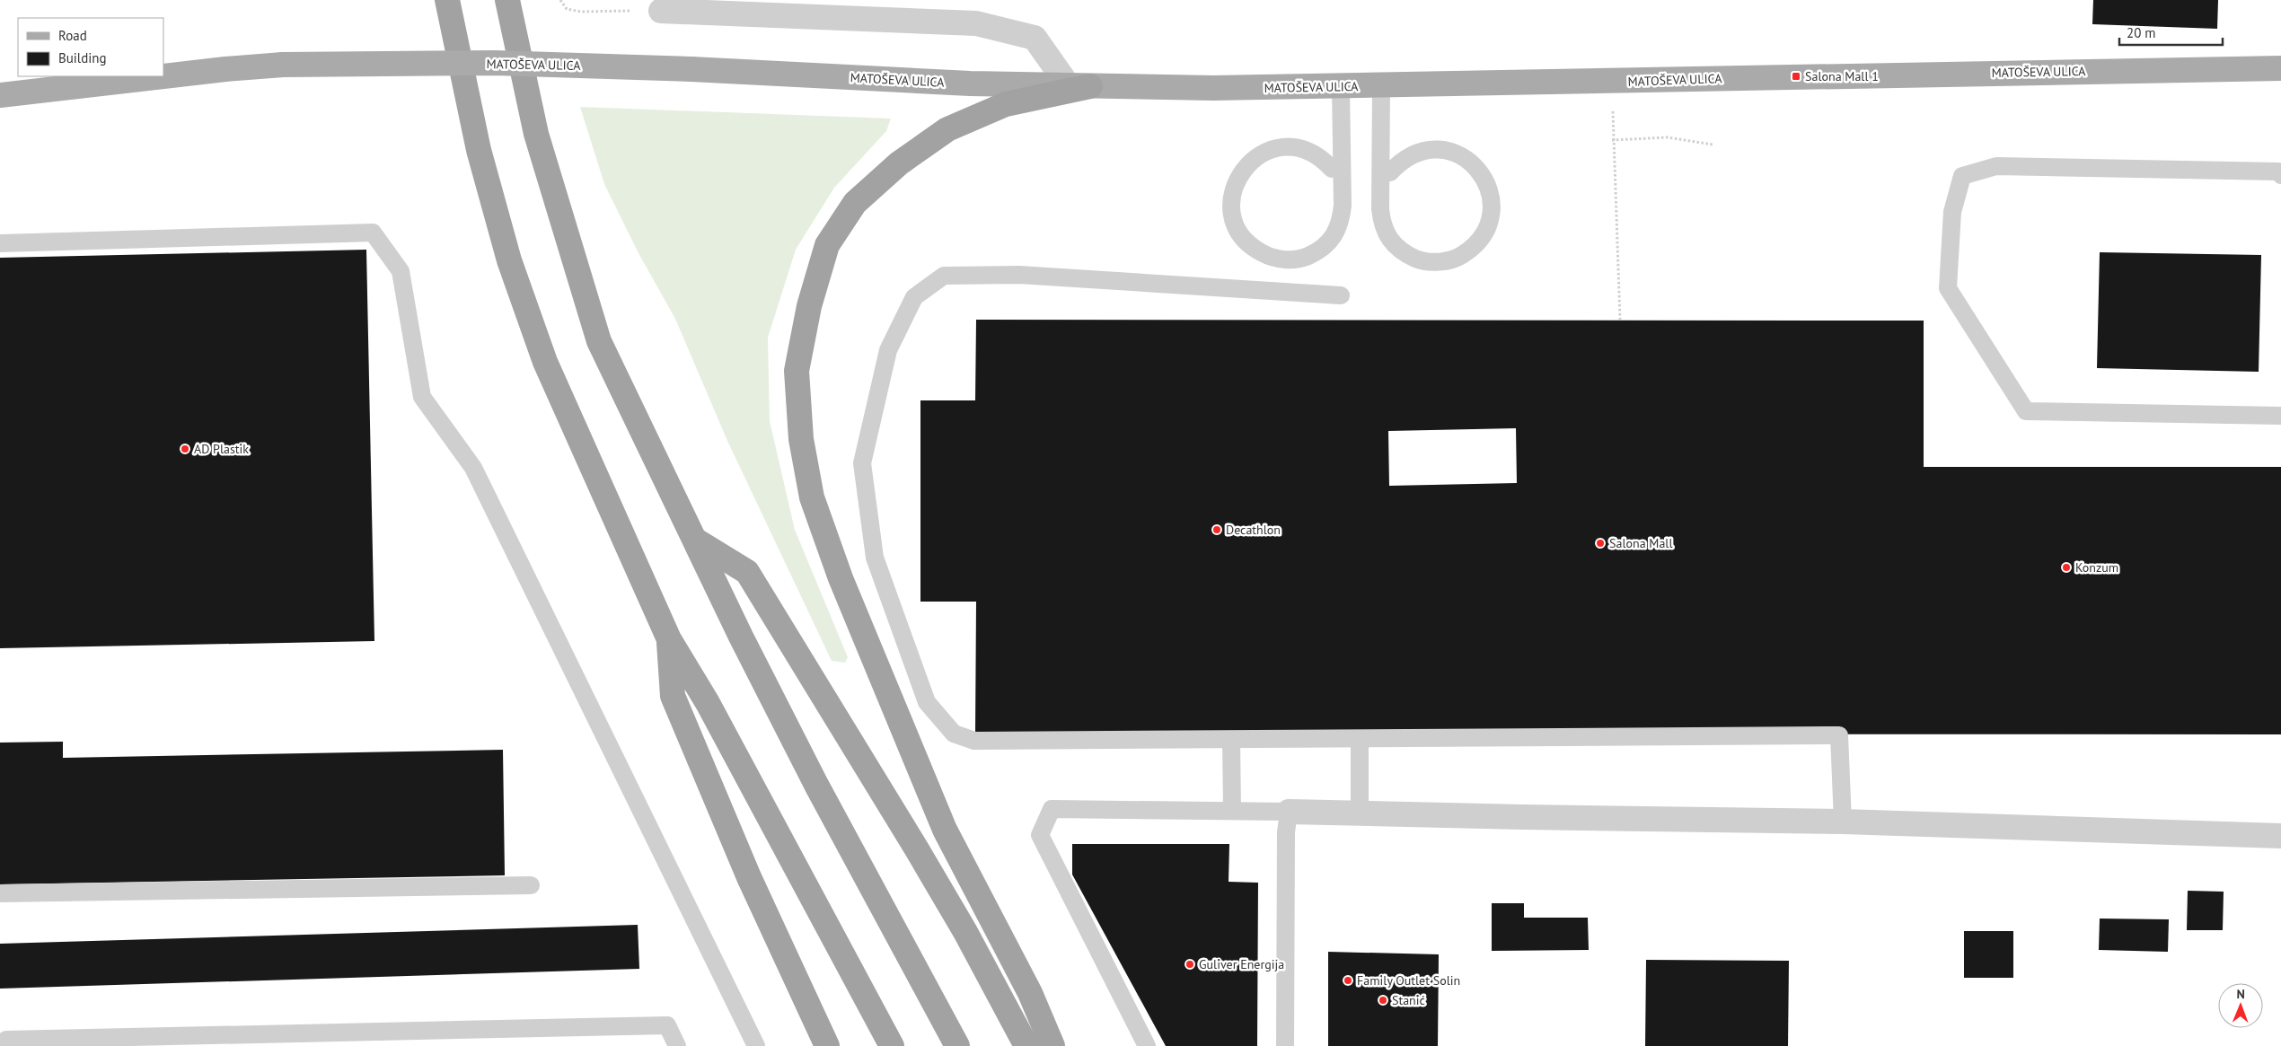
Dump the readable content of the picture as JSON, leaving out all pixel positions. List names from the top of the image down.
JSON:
{
  "streets": {
    "main road": ["MATOŠEVA ULICA"]
  },
  "places": {
    "transit": ["Salona Mall 1"],
    "other": [
      "AD Plastik",
      "Decathlon",
      "Salona Mall",
      "Konzum",
      "Guliver Energija",
      "Family Outlet Solin",
      "Stanić"
    ]
  },
  "legend": ["Road", "Building"],
  "scale_bar": "20 m",
  "north": "top"
}
